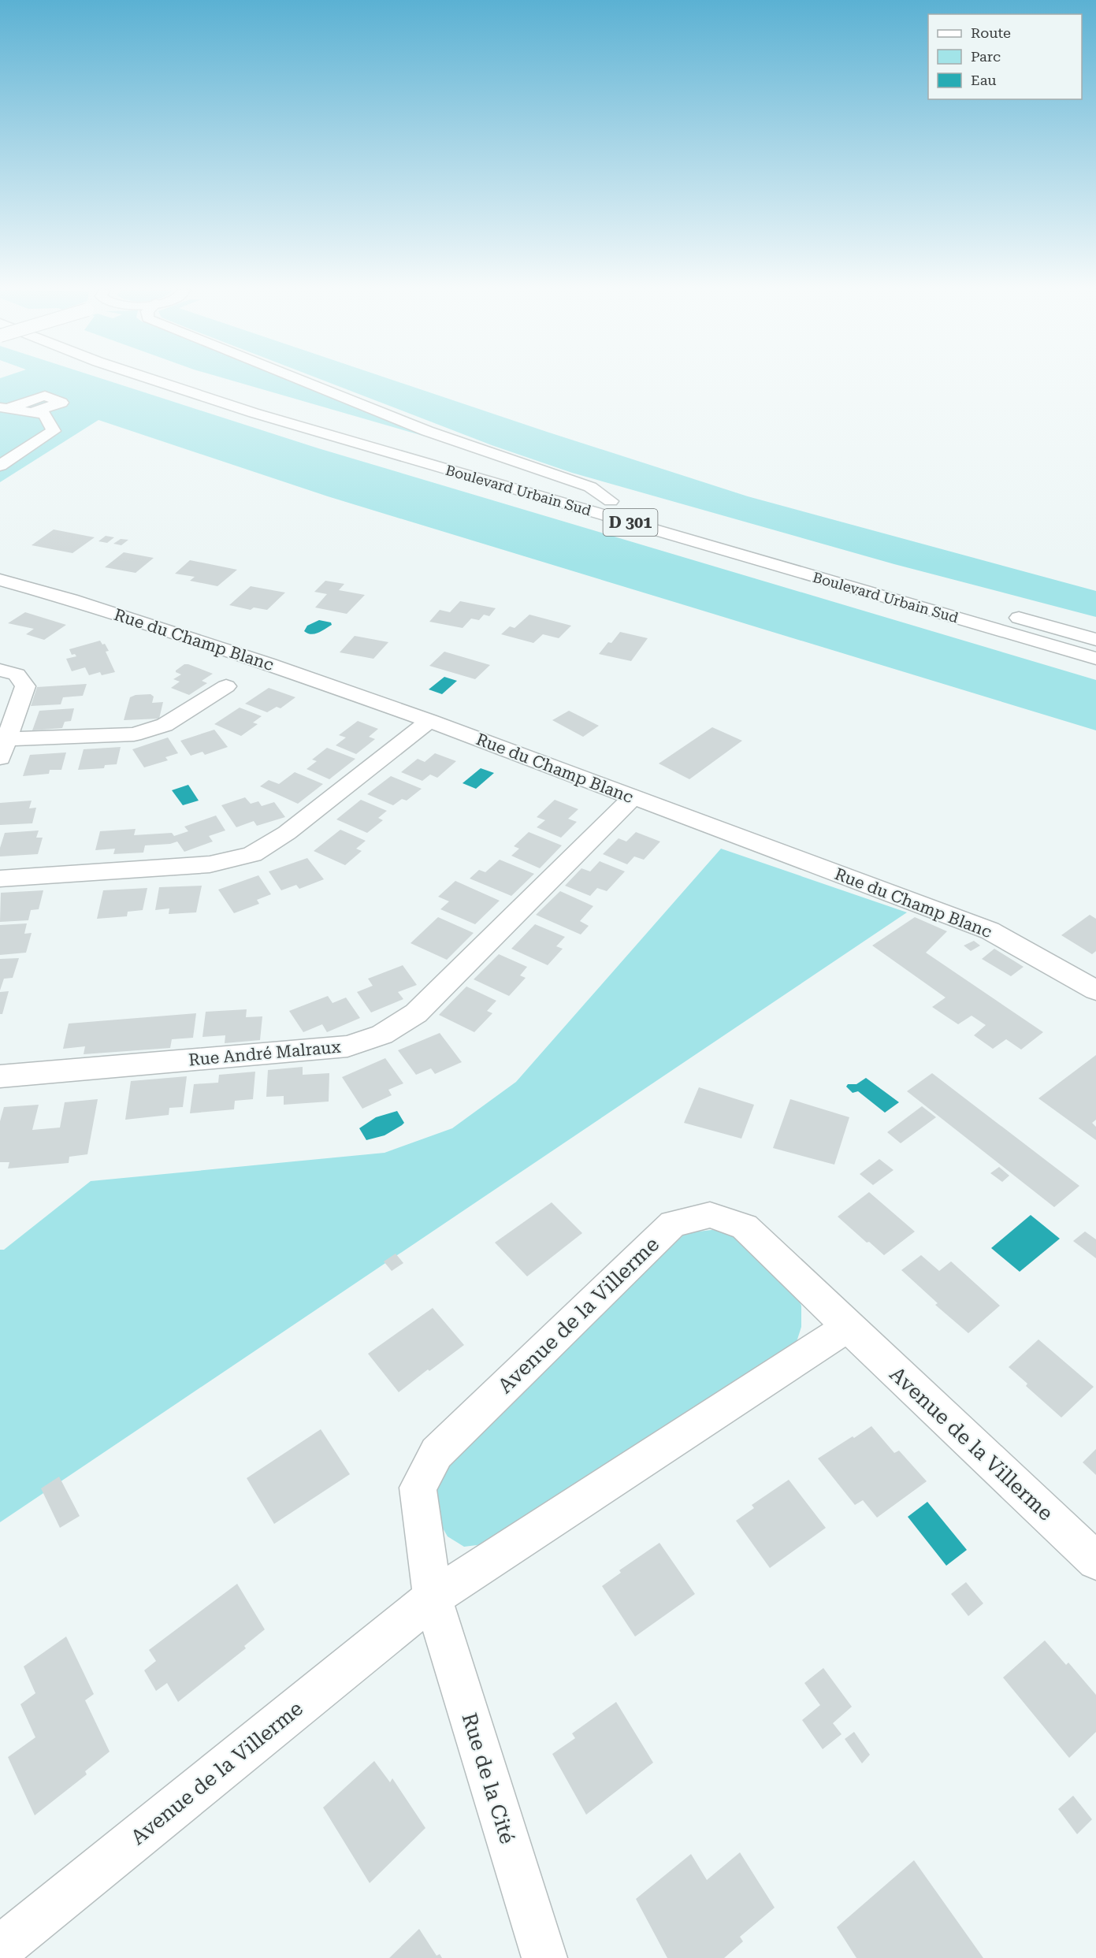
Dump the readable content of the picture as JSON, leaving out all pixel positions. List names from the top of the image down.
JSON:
{
  "streets": {
    "main road": [
      "Boulevard Urbain Sud",
      "D 301",
      "Rue du Champ Blanc",
      "Rue André Malraux",
      "Avenue de la Villerme",
      "Rue de la Cité"
    ]
  },
  "crossings": [
    ["Rue du Champ Blanc", "Rue André Malraux"],
    ["Avenue de la Villerme", "Rue de la Cité"]
  ],
  "legend": ["Route", "Parc", "Eau"]
}
